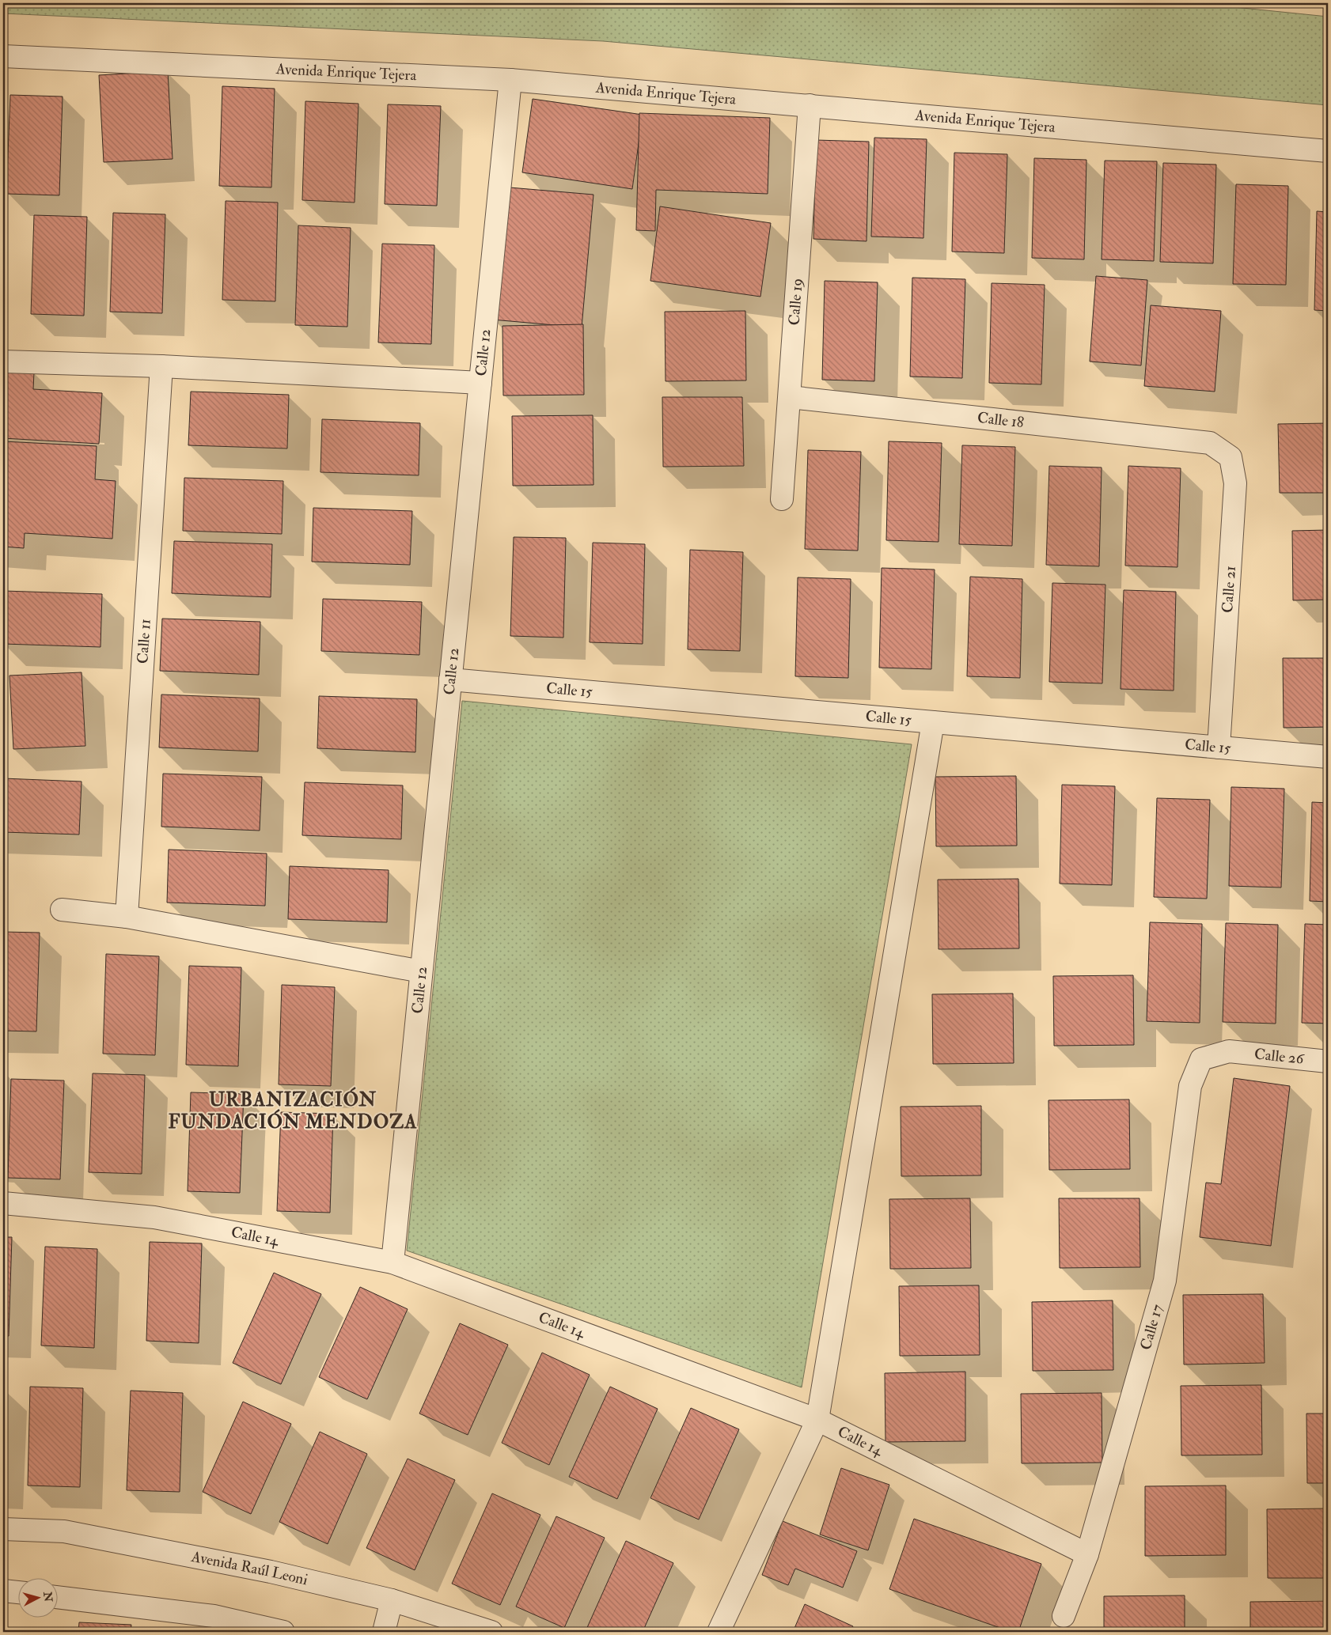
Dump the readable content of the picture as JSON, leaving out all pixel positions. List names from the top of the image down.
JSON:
{
  "streets": {
    "street": [
      "Avenida Enrique Tejera",
      "Calle 19",
      "Calle 12",
      "Calle 18",
      "Calle 21",
      "Calle 11",
      "Calle 15",
      "Calle 26",
      "Calle 14",
      "Calle 17",
      "Avenida Raúl Leoni"
    ]
  },
  "crossings": [
    ["Avenida Enrique Tejera", "Calle 19"],
    ["Avenida Enrique Tejera", "Calle 12"],
    ["Calle 19", "Calle 18"],
    ["Calle 12", "Calle 15"],
    ["Calle 12", "Calle 14"],
    ["Calle 18", "Calle 21"],
    ["Calle 21", "Calle 15"],
    ["Calle 26", "Calle 17"],
    ["Calle 14", "Calle 17"]
  ],
  "districts": ["URBANIZACIÓN FUNDACIÓN MENDOZA"],
  "north": "right"
}
